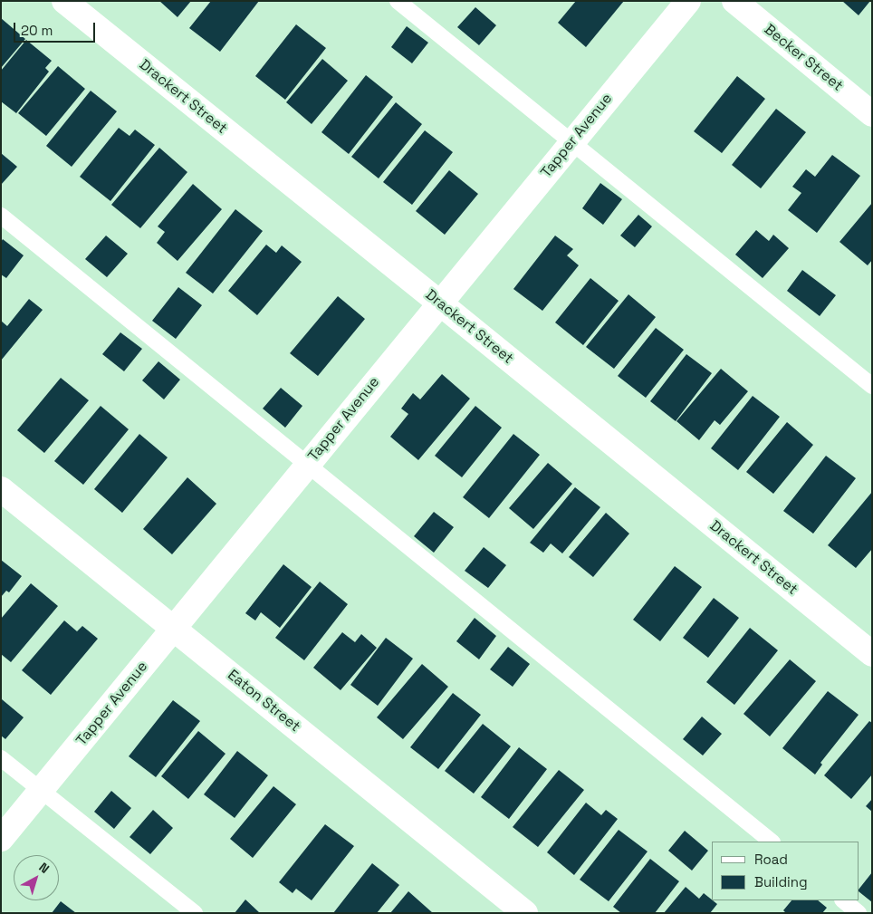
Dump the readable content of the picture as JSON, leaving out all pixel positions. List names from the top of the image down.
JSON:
{
  "streets": {
    "street": [
      "Becker Street",
      "Drackert Street",
      "Tapper Avenue",
      "Eaton Street"
    ]
  },
  "crossings": [
    ["Drackert Street", "Tapper Avenue"],
    ["Tapper Avenue", "Eaton Street"]
  ],
  "legend": ["Road", "Building"],
  "scale_bar": "20 m",
  "north": "top right"
}
